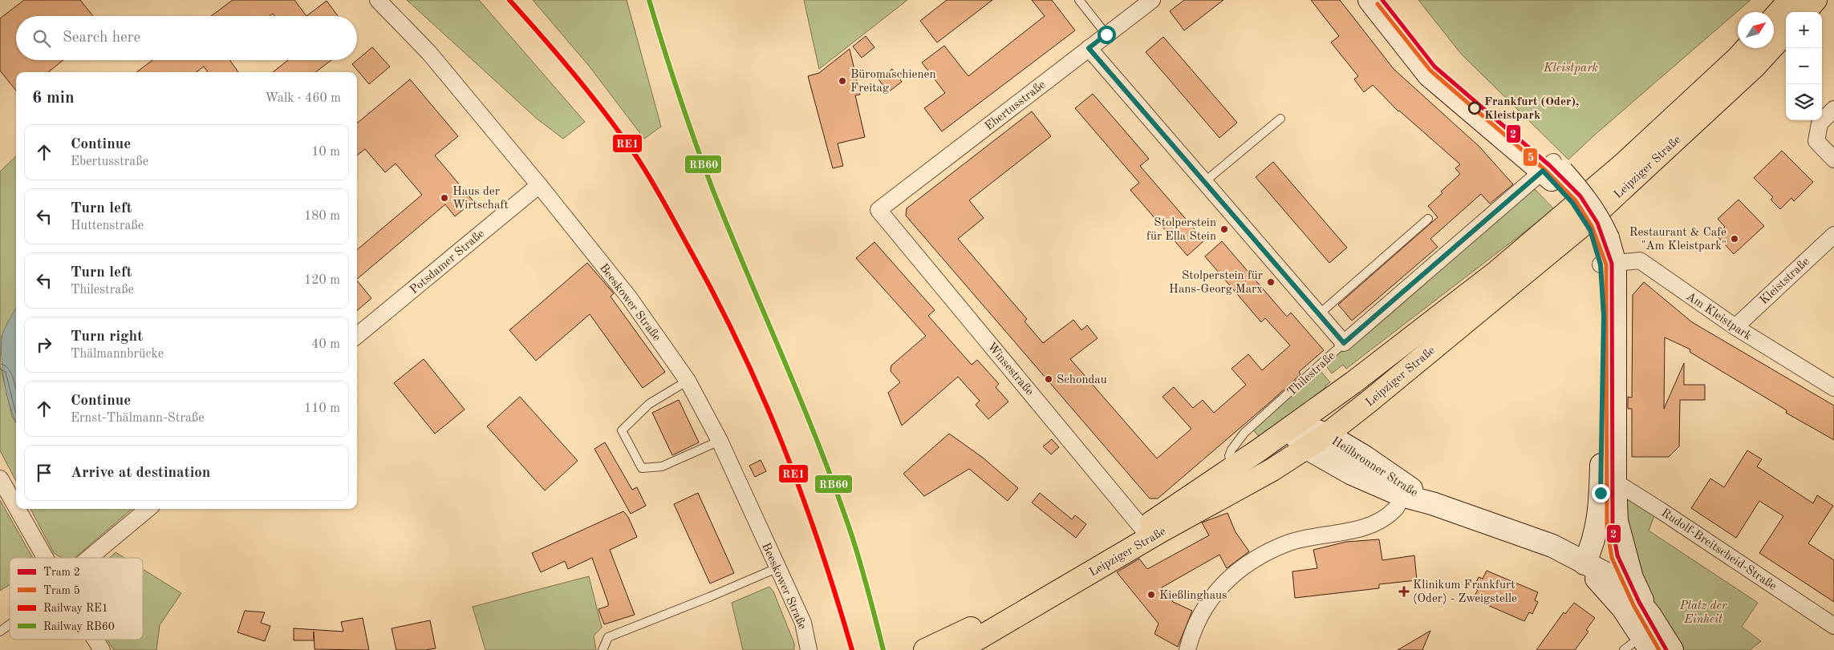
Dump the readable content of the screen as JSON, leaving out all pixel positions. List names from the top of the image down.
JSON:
{
  "streets": {
    "main road": ["Leipziger Straße"],
    "street": [
      "Ebertusstraße",
      "Potsdamer Straße",
      "Kleiststraße",
      "Beeskower Straße",
      "Am Kleistpark",
      "Winsestraße",
      "Thilestraße",
      "Heilbronner Straße",
      "Rudolf-Breitscheid-Straße"
    ]
  },
  "crossings": [
    ["Ebertusstraße", "Winsestraße"],
    ["Leipziger Straße", "Winsestraße"],
    ["Leipziger Straße", "Thilestraße"],
    ["Leipziger Straße", "Heilbronner Straße"],
    ["Potsdamer Straße", "Beeskower Straße"],
    ["Kleiststraße", "Am Kleistpark"]
  ],
  "parks": ["Kleistpark", "Platz der Einheit"],
  "places": {
    "other": [
      "Büromaschienen Freitag",
      "Frankfurt (Oder), Kleistpark",
      "Haus der Wirtschaft",
      "Stolperstein für Ella Stein",
      "Restaurant & Cafe \"Am Kleistpark\"",
      "Stolperstein für Hans-Georg Marx",
      "Schondau",
      "Kießlinghaus"
    ],
    "health": ["Klinikum Frankfurt (Oder) - Zweigstelle"]
  },
  "lines": [
    "tram line 2",
    "rail line RE1",
    "rail line RB60",
    "tram line 5"
  ],
  "legend": [
    "Tram 2",
    "Tram 5",
    "Railway RE1",
    "Railway RB60"
  ],
  "north": "top right",
  "page": {
    "map_buttons": ["+", "−"],
    "search": "Search here",
    "heading": ["6 min", "Walk · 460 m"],
    "list": [
      ["Continue", "Ebertusstraße", "10 m"],
      ["Turn left", "Huttenstraße", "180 m"],
      ["Turn left", "Thilestraße", "120 m"],
      ["Turn right", "Thälmannbrücke", "40 m"],
      ["Continue", "Ernst-Thälmann-Straße", "110 m"],
      "Arrive at destination"
    ]
  }
}
